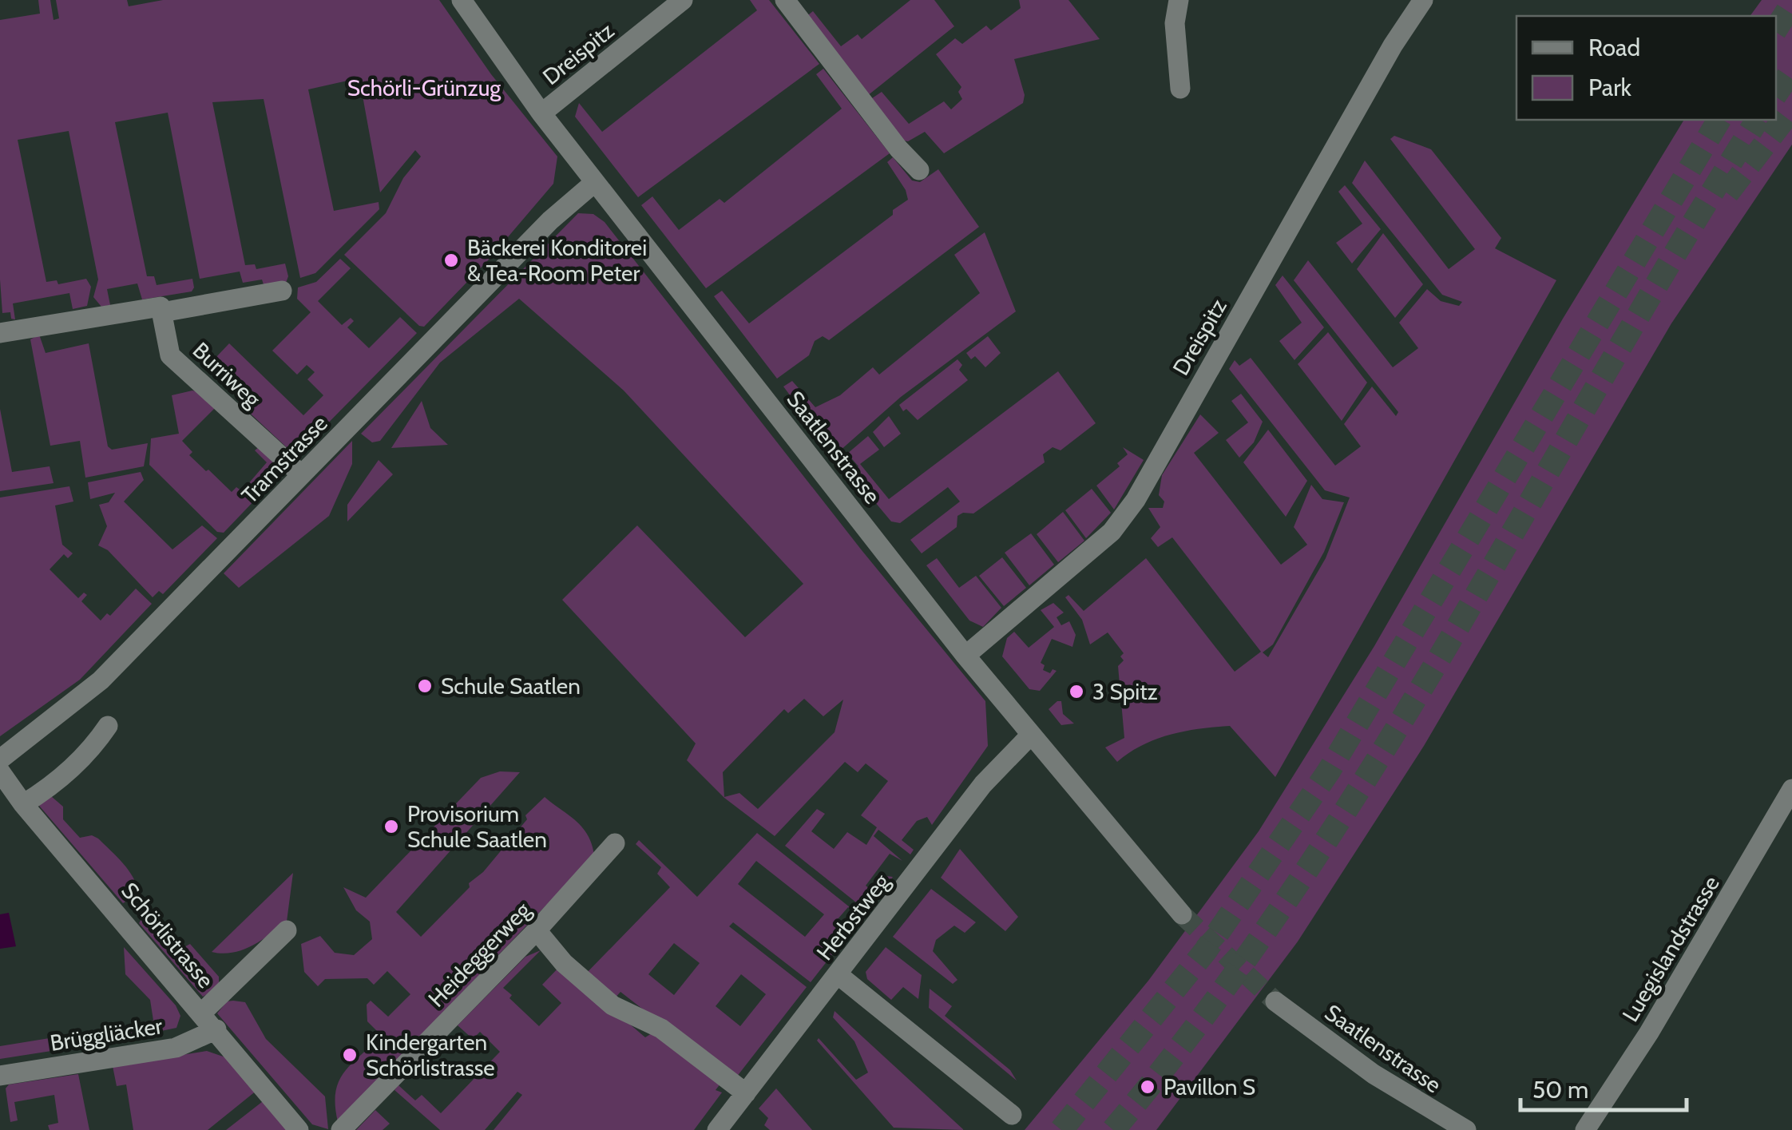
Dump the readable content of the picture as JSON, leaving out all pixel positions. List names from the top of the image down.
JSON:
{
  "streets": {
    "street": [
      "Dreispitz",
      "Burriweg",
      "Saatlenstrasse",
      "Tramstrasse",
      "Herbstweg",
      "Schörlistrasse",
      "Luegislandstrasse",
      "Heideggerweg",
      "Brüggliäcker"
    ]
  },
  "crossings": [
    ["Dreispitz", "Saatlenstrasse"],
    ["Burriweg", "Tramstrasse"],
    ["Saatlenstrasse", "Tramstrasse"],
    ["Saatlenstrasse", "Herbstweg"],
    ["Schörlistrasse", "Brüggliäcker"]
  ],
  "parks": ["Schörli-Grünzug"],
  "places": [
    "Bäckerei Konditorei & Tea-Room Peter",
    "Schule Saatlen",
    "3 Spitz",
    "Provisorium Schule Saatlen",
    "Kindergarten Schörlistrasse",
    "Pavillon S"
  ],
  "legend": ["Road", "Park"],
  "scale_bar": "50 m"
}
